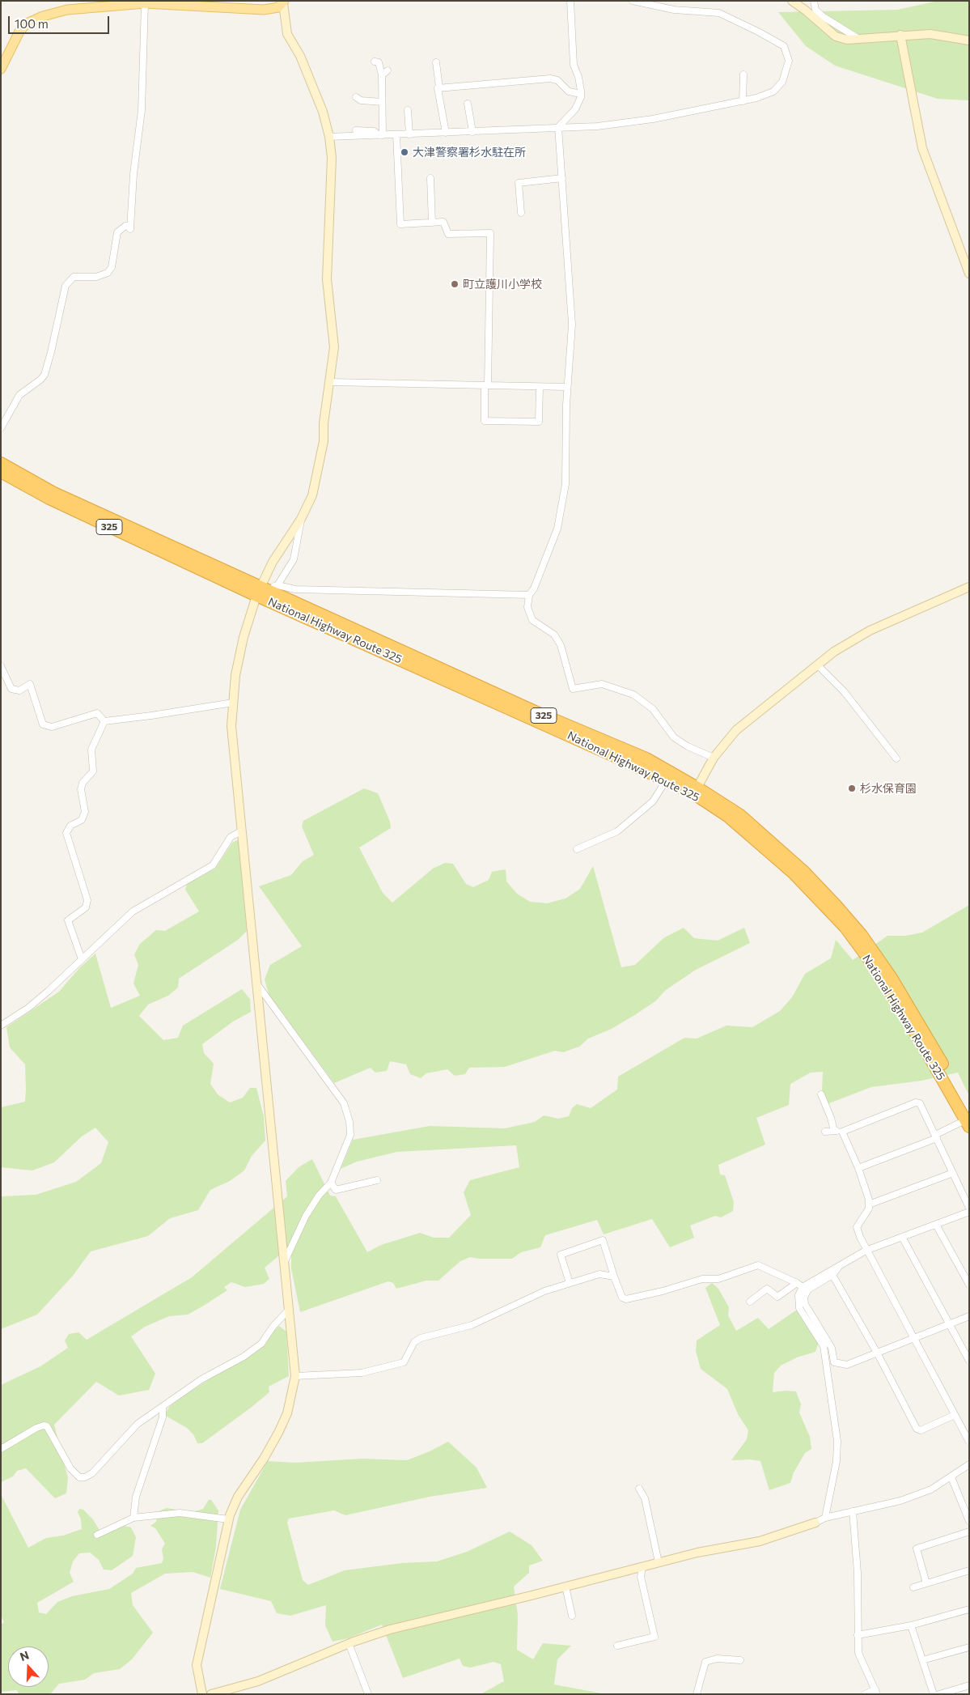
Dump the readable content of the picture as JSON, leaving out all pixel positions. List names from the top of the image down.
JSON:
{
  "streets": {
    "highway": ["325", "National Highway Route 325"]
  },
  "places": ["大津警察署杉水駐在所", "町立護川小学校", "杉水保育園"],
  "scale_bar": "100 m",
  "north": "top"
}
